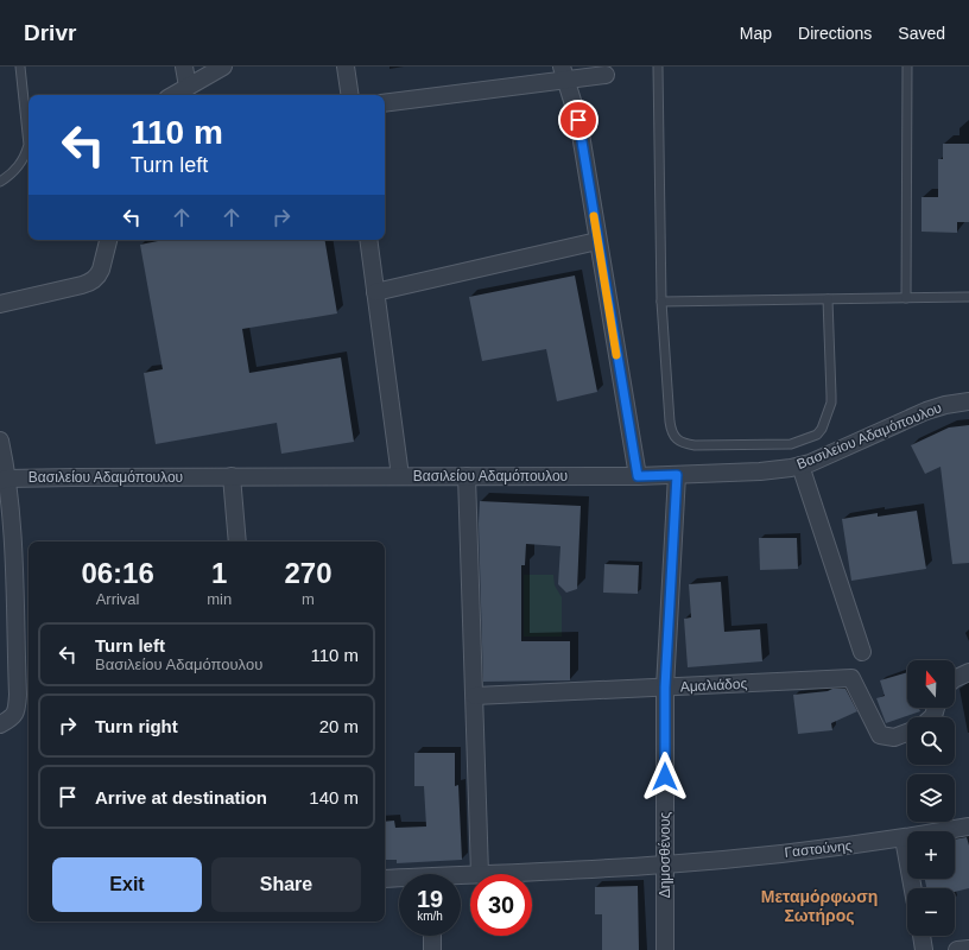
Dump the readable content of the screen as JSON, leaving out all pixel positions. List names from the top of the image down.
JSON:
{
  "streets": {
    "street": [
      "Βασιλείου Αδαμόπουλου",
      "Αμαλιάδος",
      "Γαστούνης",
      "Δημοσθένους"
    ]
  },
  "crossings": [
    ["Βασιλείου Αδαμόπουλου", "Δημοσθένους"],
    ["Αμαλιάδος", "Δημοσθένους"],
    ["Γαστούνης", "Δημοσθένους"]
  ],
  "districts": ["Μεταμόρφωση Σωτήρος"],
  "north": "top",
  "page": {
    "header": "Drivr",
    "nav": ["Map", "Directions", "Saved"],
    "turn": ["110 m", "Turn left"],
    "eta": [
      "06:16",
      "Arrival",
      "1",
      "min",
      "270",
      "m"
    ],
    "list": [
      {
        "name": "Turn left",
        "note": "Βασιλείου Αδαμόπουλου",
        "value": "110 m"
      },
      {
        "name": "Turn right",
        "value": "20 m"
      },
      {
        "name": "Arrive at destination",
        "value": "140 m"
      }
    ],
    "map_buttons": ["+", "−"],
    "buttons": ["Exit", "Share"],
    "speed": "19 km/h",
    "limit": "30"
  }
}
